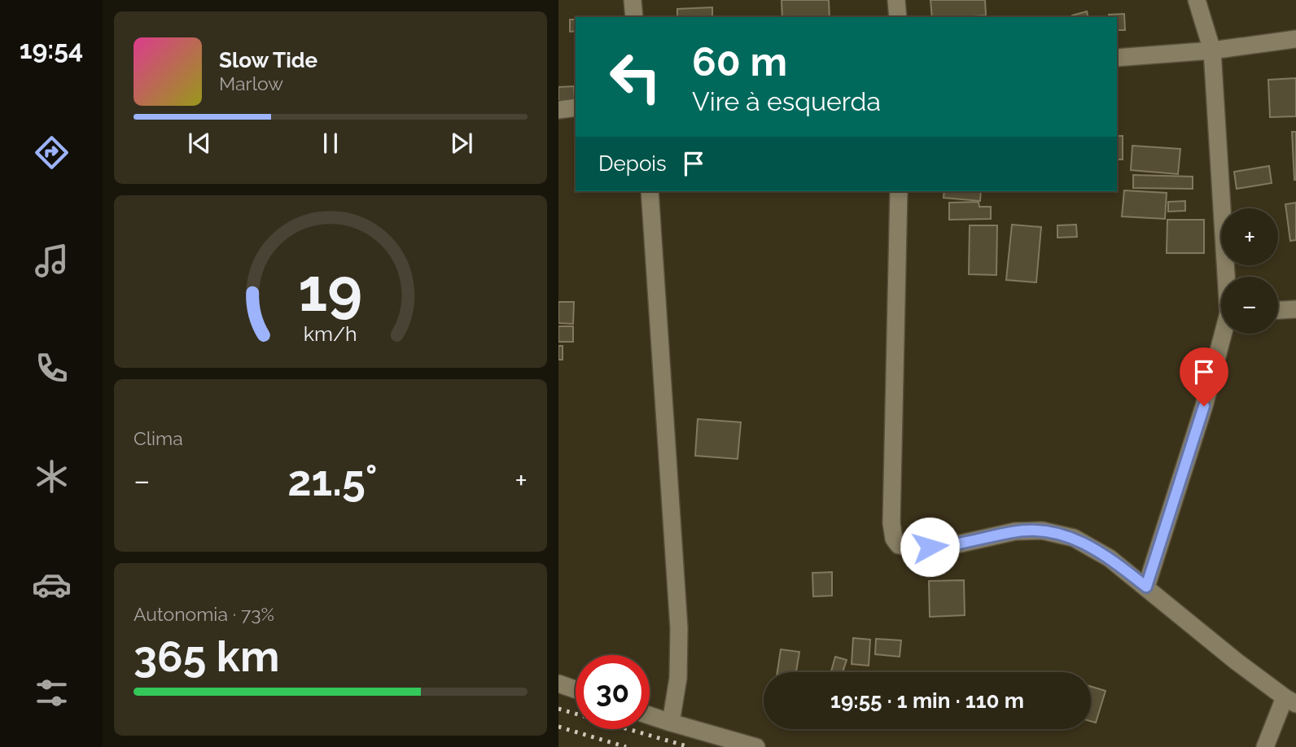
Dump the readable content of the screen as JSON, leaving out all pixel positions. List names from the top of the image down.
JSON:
{
  "page": {
    "tabs": "19:54",
    "turn": ["60 m", "Vire à esquerda"],
    "song": ["Slow Tide", "Marlow"],
    "then": "Depois",
    "map_buttons": ["+", "−"],
    "tile": [
      "Clima",
      ["Autonomia · 73%", "365 km"]
    ],
    "heat": ["−", "21.5°", "+"],
    "limit": "30",
    "trip": "19:55 · 1 min · 110 m",
    "gauge": ["19", "km/h"]
  }
}
